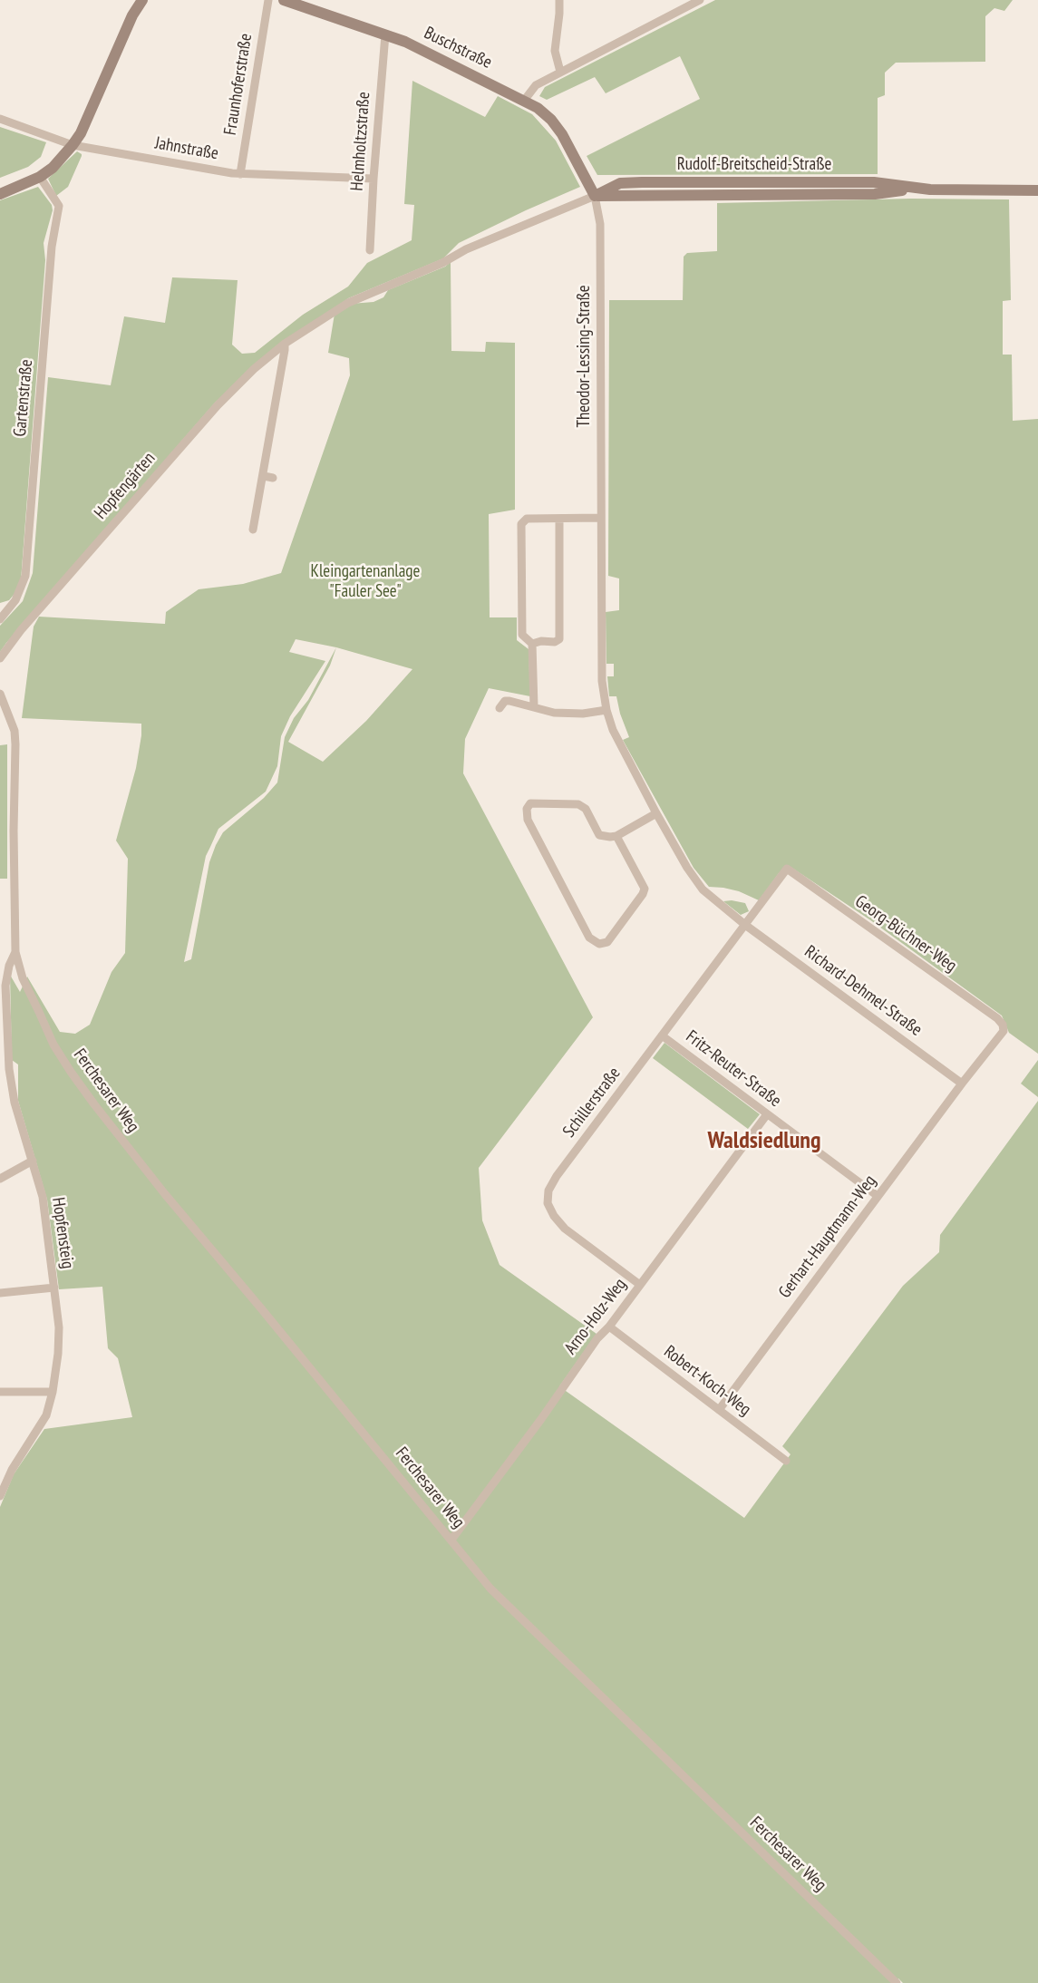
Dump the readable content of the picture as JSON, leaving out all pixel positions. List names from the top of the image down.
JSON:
{
  "streets": {
    "street": [
      "Buschstraße",
      "Fraunhoferstraße",
      "Helmholtzstraße",
      "Jahnstraße",
      "Rudolf-Breitscheid-Straße",
      "Theodor-Lessing-Straße",
      "Gartenstraße",
      "Hopfengärten",
      "Georg-Büchner-Weg",
      "Richard-Dehmel-Straße",
      "Fritz-Reuter-Straße",
      "Ferchesarer Weg",
      "Schillerstraße",
      "Hopfensteig",
      "Gerhart-Hauptmann-Weg",
      "Arno-Holz-Weg",
      "Robert-Koch-Weg"
    ]
  },
  "crossings": [
    ["Buschstraße", "Helmholtzstraße"],
    ["Buschstraße", "Rudolf-Breitscheid-Straße"],
    ["Buschstraße", "Theodor-Lessing-Straße"],
    ["Buschstraße", "Hopfengärten"],
    ["Fraunhoferstraße", "Jahnstraße"],
    ["Helmholtzstraße", "Jahnstraße"],
    ["Rudolf-Breitscheid-Straße", "Theodor-Lessing-Straße"],
    ["Rudolf-Breitscheid-Straße", "Hopfengärten"],
    ["Theodor-Lessing-Straße", "Hopfengärten"],
    ["Theodor-Lessing-Straße", "Georg-Büchner-Weg"],
    ["Theodor-Lessing-Straße", "Richard-Dehmel-Straße"],
    ["Theodor-Lessing-Straße", "Schillerstraße"],
    ["Georg-Büchner-Weg", "Richard-Dehmel-Straße"],
    ["Georg-Büchner-Weg", "Schillerstraße"],
    ["Georg-Büchner-Weg", "Gerhart-Hauptmann-Weg"],
    ["Richard-Dehmel-Straße", "Schillerstraße"],
    ["Richard-Dehmel-Straße", "Gerhart-Hauptmann-Weg"],
    ["Fritz-Reuter-Straße", "Schillerstraße"],
    ["Fritz-Reuter-Straße", "Gerhart-Hauptmann-Weg"],
    ["Fritz-Reuter-Straße", "Arno-Holz-Weg"],
    ["Ferchesarer Weg", "Hopfensteig"],
    ["Ferchesarer Weg", "Arno-Holz-Weg"],
    ["Schillerstraße", "Arno-Holz-Weg"],
    ["Gerhart-Hauptmann-Weg", "Robert-Koch-Weg"],
    ["Arno-Holz-Weg", "Robert-Koch-Weg"]
  ],
  "districts": ["Waldsiedlung"],
  "parks": ["Kleingartenanlage \"Fauler See\""]
}
